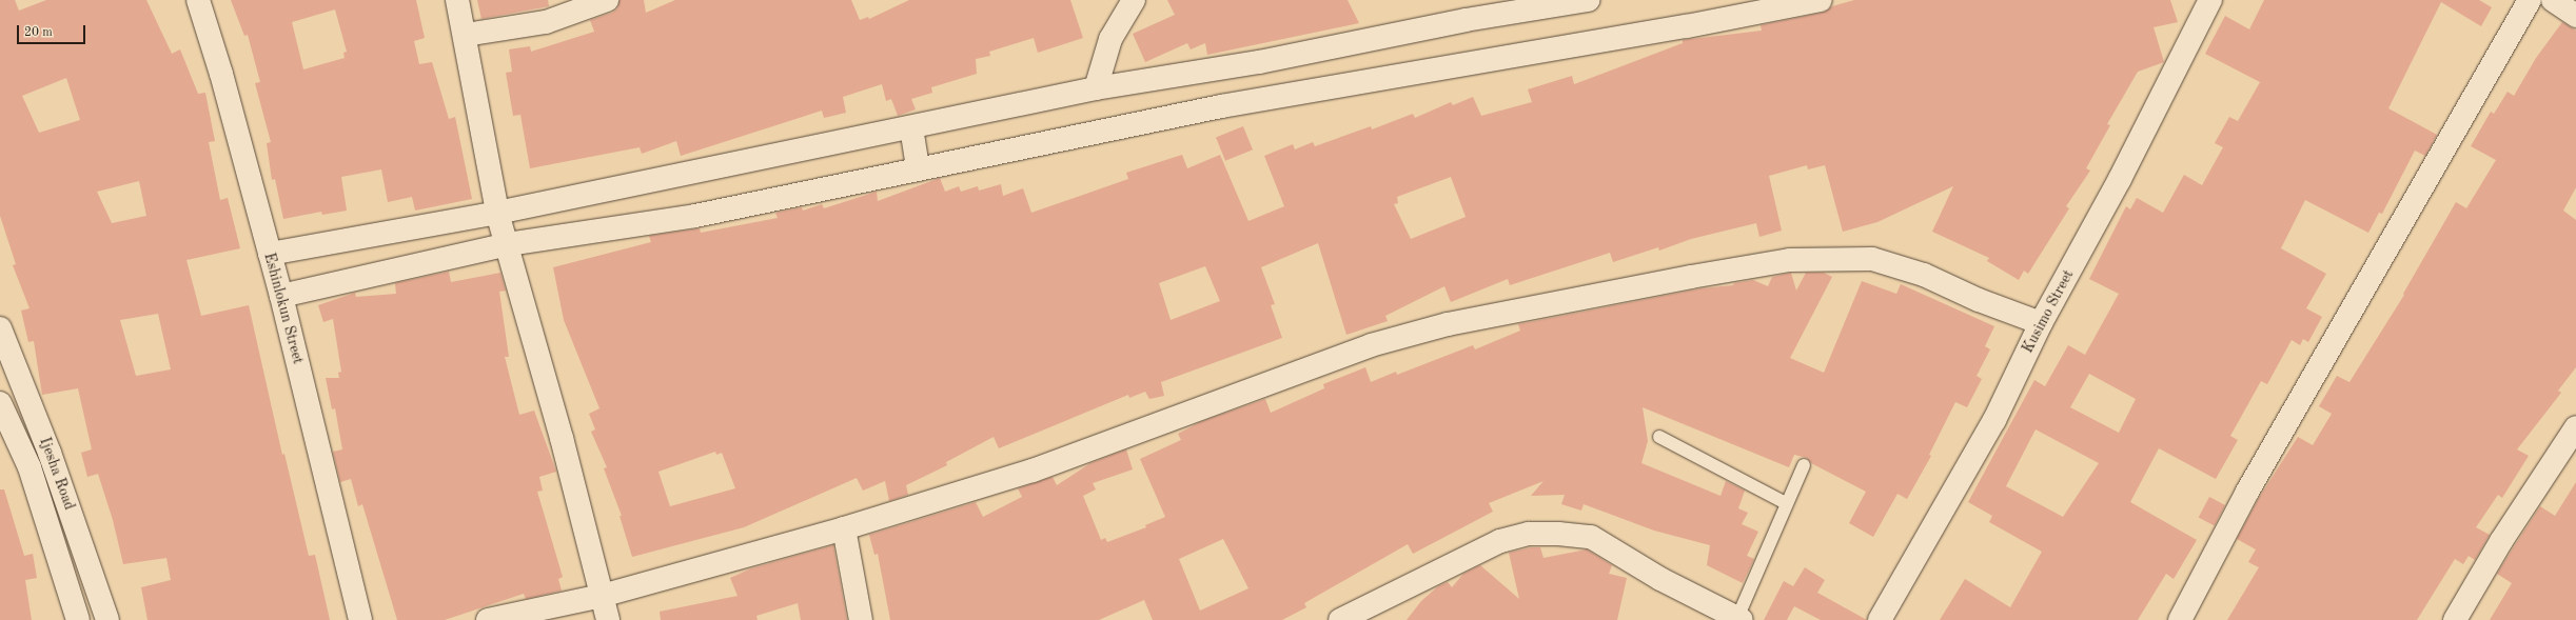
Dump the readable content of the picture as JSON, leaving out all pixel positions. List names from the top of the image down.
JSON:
{
  "streets": {
    "street": ["Eshinlokun Street", "Kusimo Street", "Ijesha Road"]
  },
  "scale_bar": "20 m"
}
